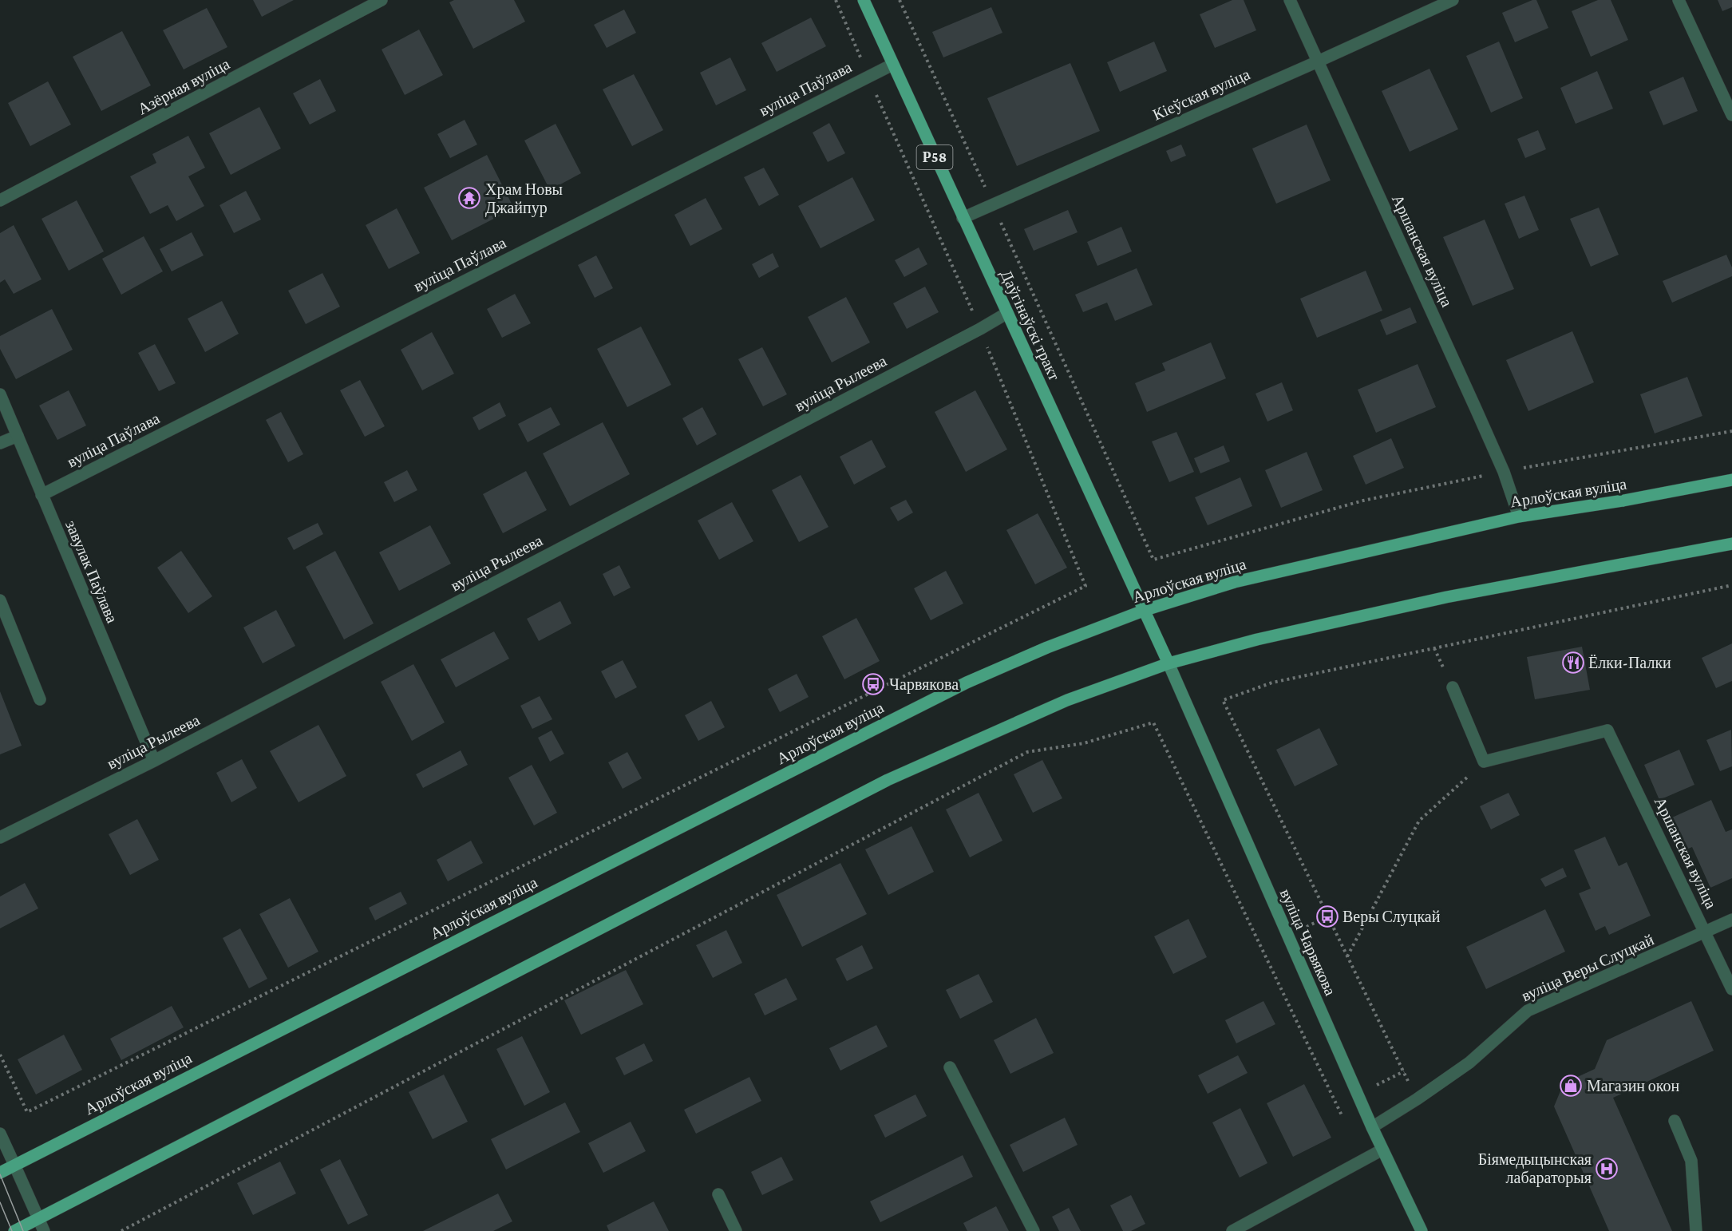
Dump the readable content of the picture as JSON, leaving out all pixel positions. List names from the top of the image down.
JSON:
{
  "streets": {
    "main road": [
      "Р58",
      "Даўгінаўскі тракт",
      "Арлоўская вуліца",
      "вуліца Чарвякова"
    ],
    "street": [
      "Азёрная вуліца",
      "вуліца Паўлава",
      "Кіеўская вуліца",
      "Аршанская вуліца",
      "вуліца Рылеева",
      "завулак Паўлава",
      "вуліца Веры Слуцкай"
    ]
  },
  "crossings": [
    ["вуліца Паўлава", "Даўгінаўскі тракт"],
    ["вуліца Паўлава", "завулак Паўлава"],
    ["Кіеўская вуліца", "Аршанская вуліца"],
    ["Кіеўская вуліца", "Даўгінаўскі тракт"],
    ["Аршанская вуліца", "Арлоўская вуліца"],
    ["Аршанская вуліца", "вуліца Веры Слуцкай"],
    ["Даўгінаўскі тракт", "вуліца Рылеева"],
    ["Даўгінаўскі тракт", "Арлоўская вуліца"],
    ["Даўгінаўскі тракт", "вуліца Чарвякова"],
    ["вуліца Рылеева", "завулак Паўлава"],
    ["вуліца Чарвякова", "вуліца Веры Слуцкай"]
  ],
  "places": {
    "temple": ["Храм Новы Джайпур"],
    "restaurant": ["Ёлки-Палки"],
    "bus stop": ["Чарвякова", "Веры Слуцкай"],
    "shop": ["Магазин окон"],
    "hospital": ["Біямедыцынская лабараторыя"]
  }
}
